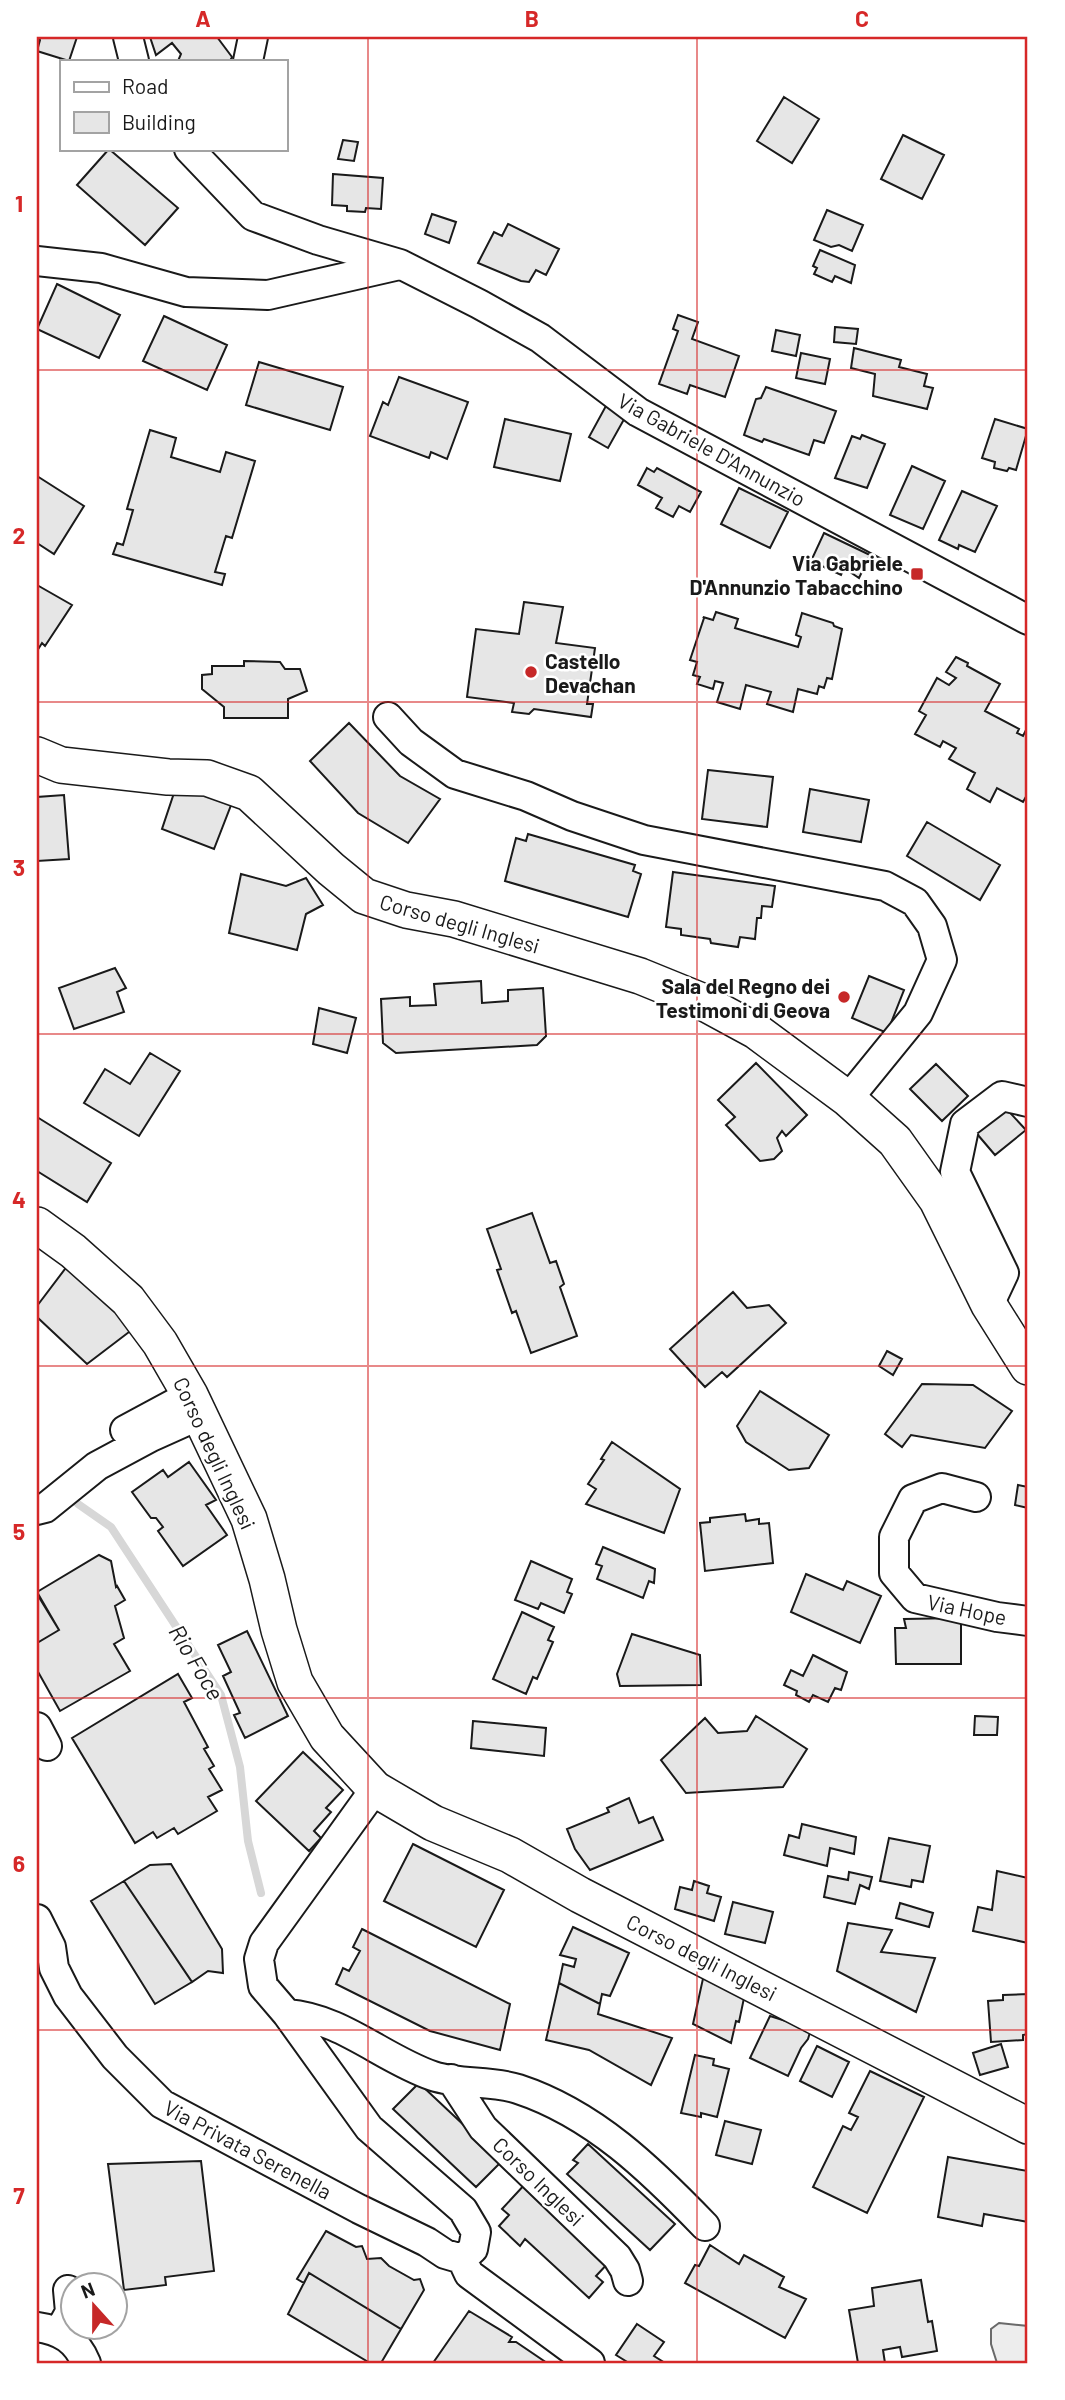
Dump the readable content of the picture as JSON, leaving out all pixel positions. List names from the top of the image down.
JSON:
{
  "streets": {
    "main road": ["Corso degli Inglesi"],
    "street": [
      "Via Gabriele D'Annunzio",
      "Via Hope",
      "Via Privata Serenella",
      "Corso Inglesi"
    ]
  },
  "water": ["Rio Foce"],
  "places": {
    "transit": ["Via Gabriele D'Annunzio Tabacchino"],
    "other": ["Castello Devachan", "Sala del Regno dei Testimoni di Geova"]
  },
  "legend": ["Road", "Building"],
  "north": "top",
  "grid": {
    "columns": ["A", "B", "C"],
    "rows": [
      "1",
      "2",
      "3",
      "4",
      "5",
      "6",
      "7"
    ]
  }
}
